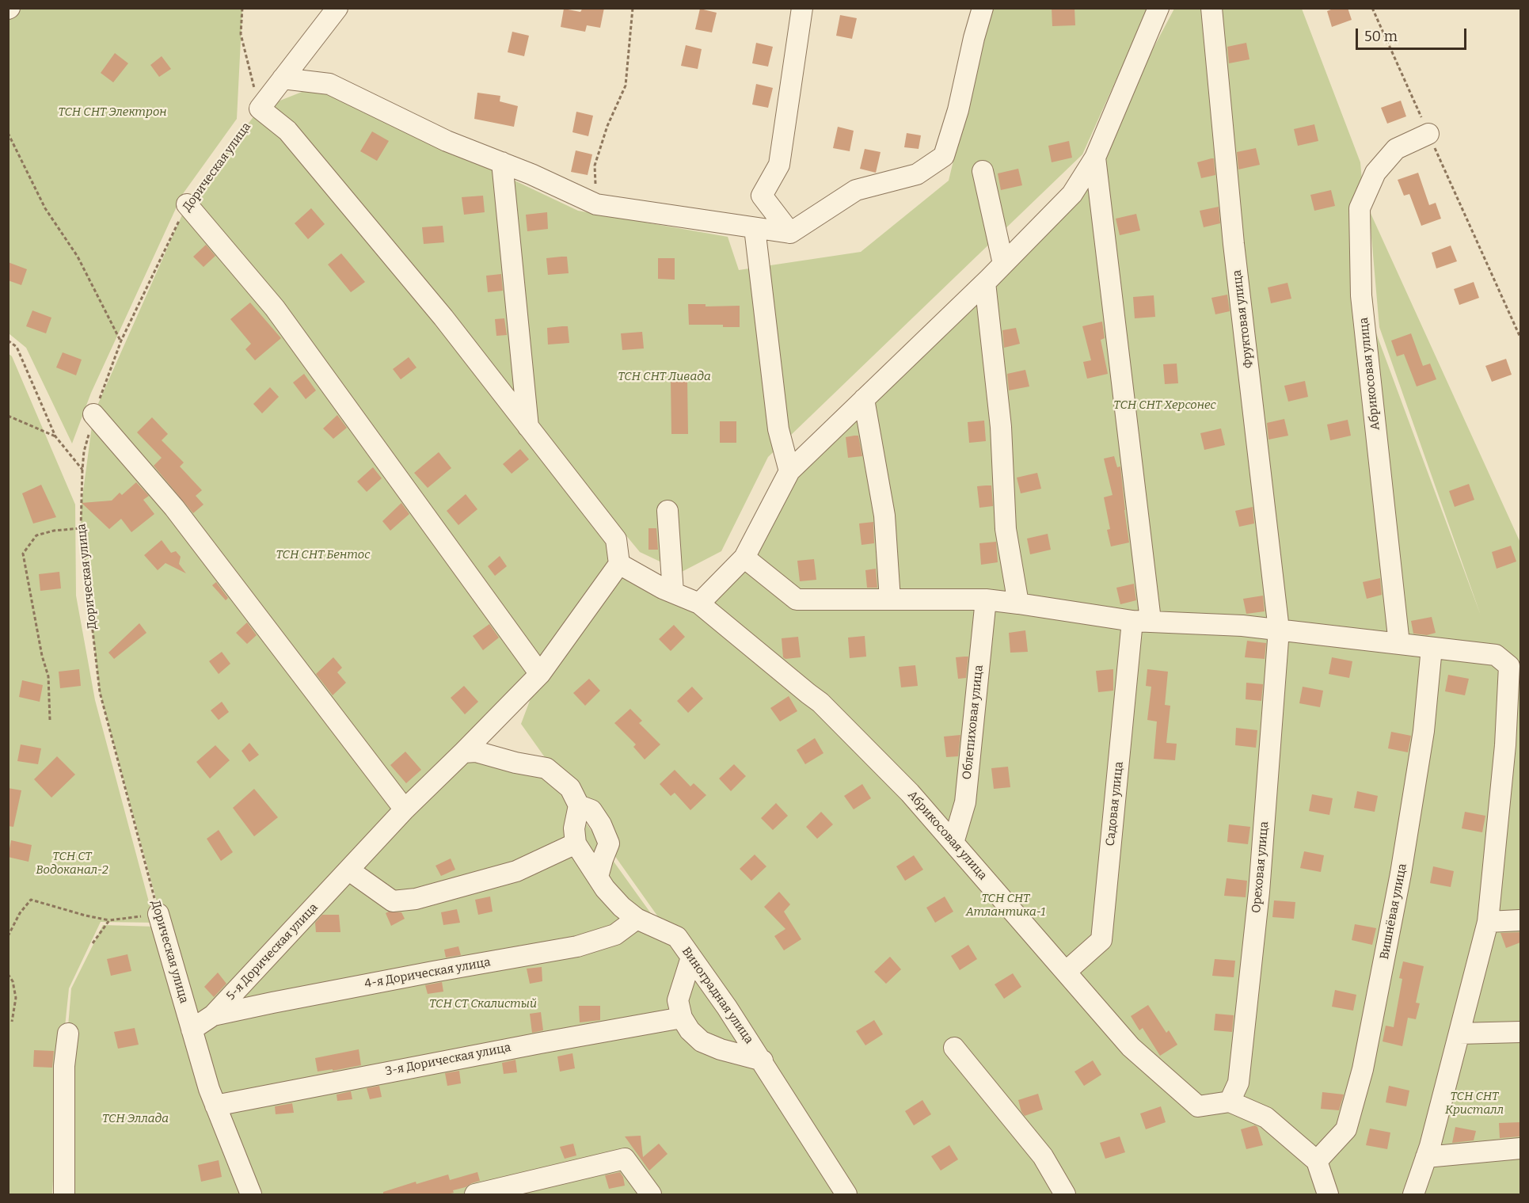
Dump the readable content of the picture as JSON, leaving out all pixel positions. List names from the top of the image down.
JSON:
{
  "streets": {
    "street": [
      "Дорическая улица",
      "Фруктовая улица",
      "Абрикосовая улица",
      "Облепиховая улица",
      "Садовая улица",
      "Ореховая улица",
      "Вишнёвая улица",
      "5-я Дорическая улица",
      "4-я Дорическая улица",
      "Виноградная улица",
      "3-я Дорическая улица"
    ]
  },
  "crossings": [
    ["Дорическая улица", "5-я Дорическая улица"],
    ["Дорическая улица", "3-я Дорическая улица"],
    ["Фруктовая улица", "Ореховая улица"],
    ["Абрикосовая улица", "Облепиховая улица"],
    ["Абрикосовая улица", "Садовая улица"],
    ["Абрикосовая улица", "Ореховая улица"],
    ["5-я Дорическая улица", "4-я Дорическая улица"],
    ["4-я Дорическая улица", "Виноградная улица"]
  ],
  "parks": [
    "ТСН СНТ Электрон",
    "ТСН СНТ Ливада",
    "ТСН СНТ Херсонес",
    "ТСН СНТ Бентос",
    "ТСН СТ Водоканал-2",
    "ТСН СНТ Атлантика-1",
    "ТСН СТ Скалистый",
    "ТСН СНТ Кристалл",
    "ТСН Эллада"
  ],
  "scale_bar": "50 m"
}
